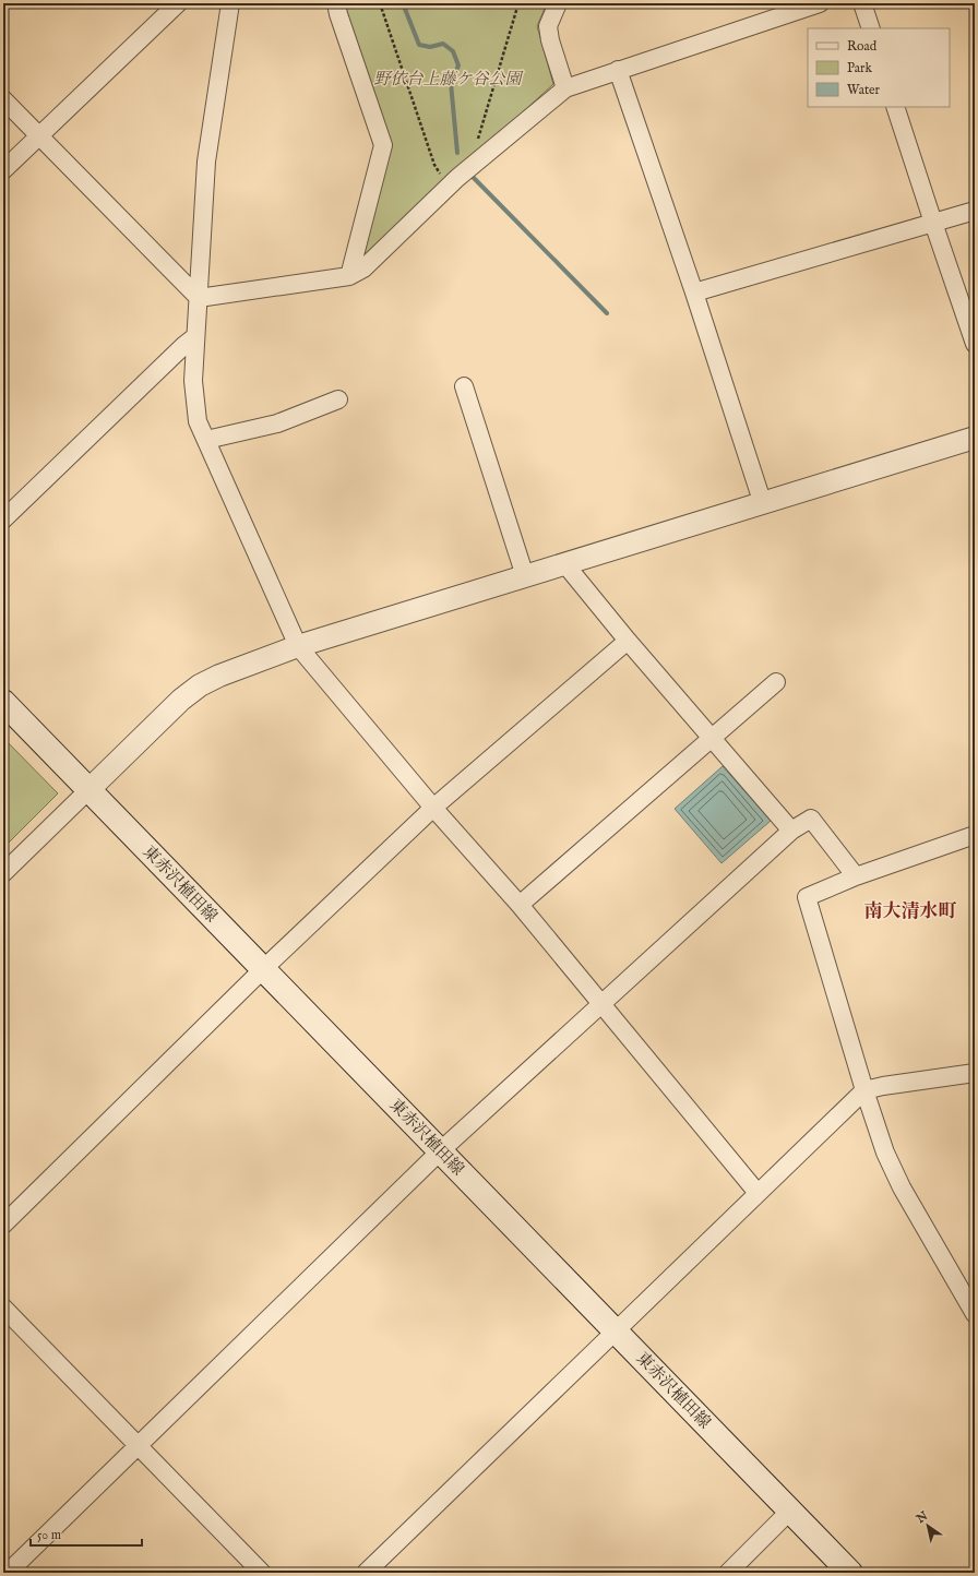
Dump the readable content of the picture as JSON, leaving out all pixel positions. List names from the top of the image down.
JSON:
{
  "streets": {
    "main road": ["東赤沢植田線"]
  },
  "districts": ["南大清水町"],
  "parks": ["野依台上藤ケ谷公園"],
  "legend": ["Road", "Park", "Water"],
  "scale_bar": "50 m",
  "north": "top left"
}
